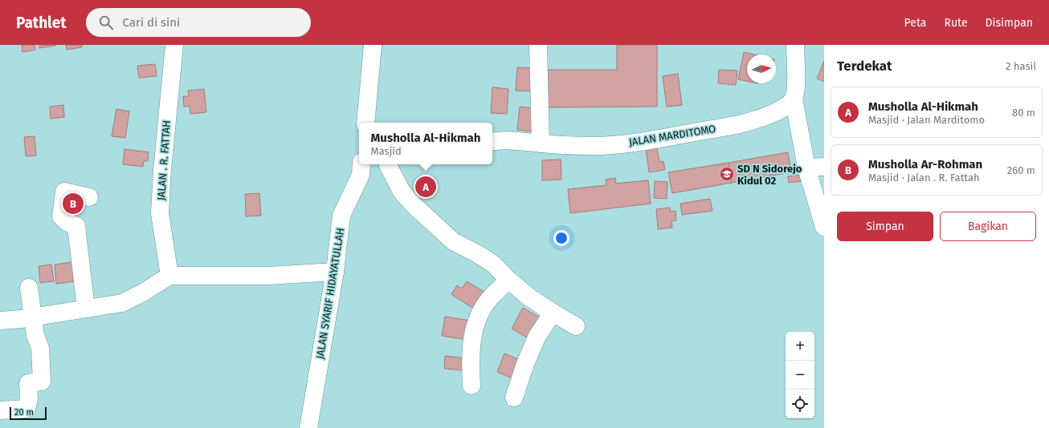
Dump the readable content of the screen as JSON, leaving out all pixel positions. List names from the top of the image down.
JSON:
{
  "streets": {
    "street": ["JALAN MARDITOMO", "JALAN . R. FATTAH", "JALAN SYARIF HIDAYATULLAH"]
  },
  "places": {
    "school or university": ["SD N Sidorejo Kidul 02"]
  },
  "scale_bar": "20 m",
  "north": "right",
  "page": {
    "header": "Pathlet",
    "search": "Cari di sini",
    "nav": ["Peta", "Rute", "Disimpan"],
    "heading": ["Terdekat", "2 hasil"],
    "list": [
      {
        "mark": "A",
        "name": "Musholla Al-Hikmah",
        "note": "Masjid · Jalan Marditomo",
        "value": "80 m"
      },
      {
        "mark": "B",
        "name": "Musholla Ar-Rohman",
        "note": "Masjid · Jalan . R. Fattah",
        "value": "260 m"
      }
    ],
    "popup": ["Musholla Al-Hikmah", "Masjid"],
    "pins": ["A", "B"],
    "buttons": ["Simpan", "Bagikan"],
    "map_buttons": ["+", "−"],
    "scale": "20 m"
  }
}
